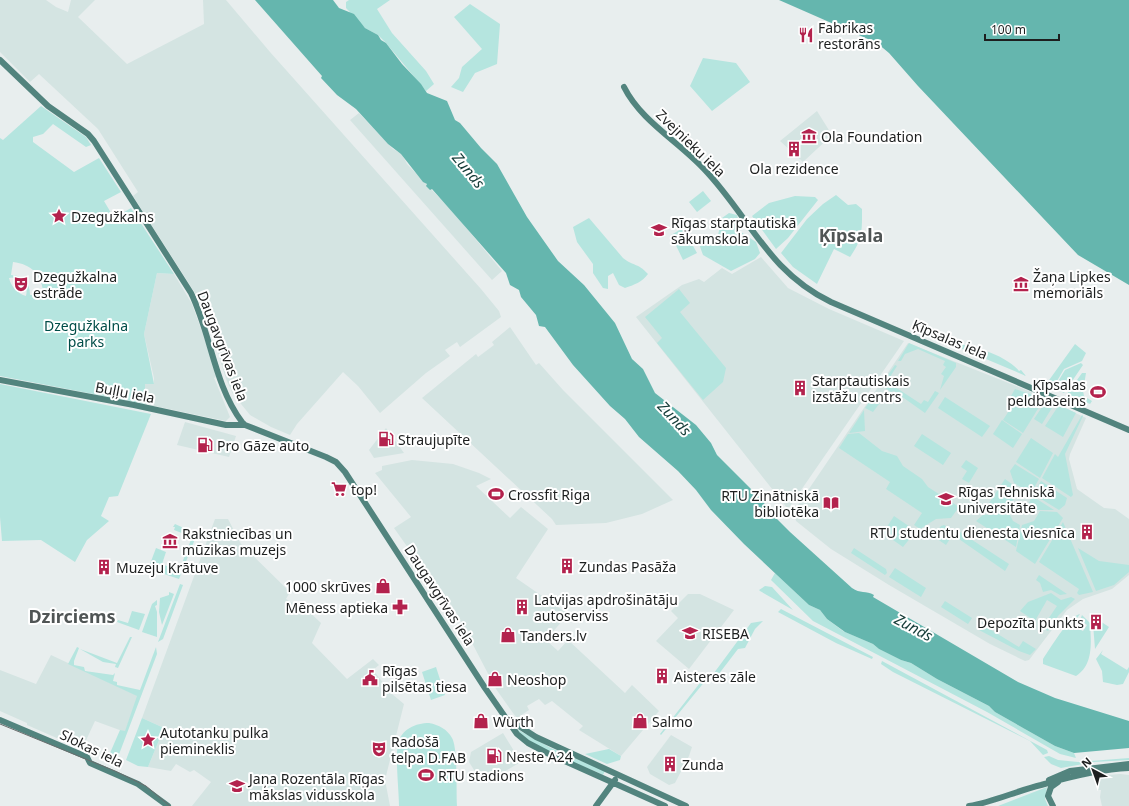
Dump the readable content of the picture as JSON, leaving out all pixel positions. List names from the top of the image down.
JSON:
{
  "streets": {
    "main road": [
      "Zvejnieku iela",
      "Ķīpsalas iela",
      "Daugavgrīvas iela",
      "Buļļu iela",
      "Slokas iela"
    ]
  },
  "crossings": [
    ["Zvejnieku iela", "Ķīpsalas iela"],
    ["Daugavgrīvas iela", "Buļļu iela"]
  ],
  "districts": ["Ķīpsala", "Dzirciems"],
  "water": ["Zunds"],
  "parks": ["Dzegužkalna parks"],
  "places": {
    "restaurant": ["Fabrikas restorāns"],
    "museum": ["Ola Foundation", "Žaņa Lipkes memoriāls", "Rakstniecības un mūzikas muzejs"],
    "building": [
      "Ola rezidence",
      "Starptautiskais izstāžu centrs",
      "RTU studentu dienesta viesnīca",
      "Zundas Pasāža",
      "Muzeju Krātuve",
      "Latvijas apdrošinātāju autoserviss",
      "Depozīta punkts",
      "Aisteres zāle",
      "Zunda"
    ],
    "place": ["Dzegužkalns", "Autotanku pulka piemineklis"],
    "school or university": [
      "Rīgas starptautiskā sākumskola",
      "Rīgas Tehniskā universitāte",
      "RISEBA",
      "Jaņa Rozentāla Rīgas mākslas vidusskola"
    ],
    "theatre": ["Dzegužkalna estrāde", "Radošā telpa D.FAB"],
    "sports": ["Ķīpsalas peldbaseins", "Crossfit Riga", "RTU stadions"],
    "fuel station": ["Straujupīte", "Pro Gāze auto", "Neste A24"],
    "supermarket": ["top!"],
    "library": ["RTU Zinātniskā bibliotēka"],
    "shop": [
      "1000 skrūves",
      "Tanders.lv",
      "Neoshop",
      "Würth",
      "Salmo"
    ],
    "pharmacy": ["Mēness aptieka"],
    "public building": ["Rīgas pilsētas tiesa"]
  },
  "scale_bar": "100 m",
  "north": "top left"
}
